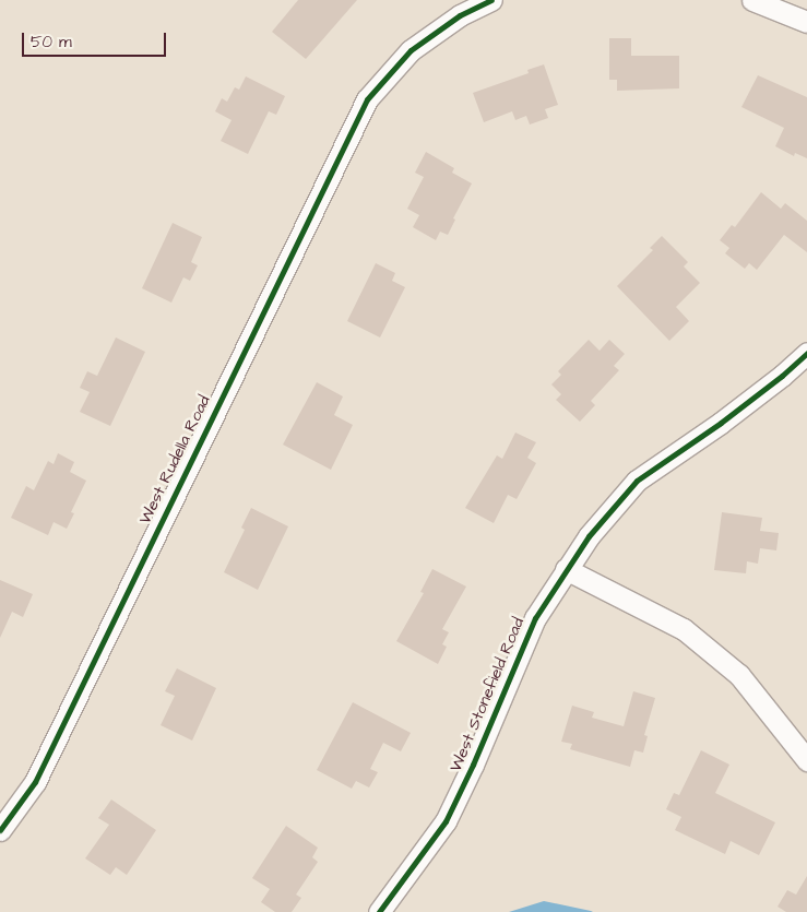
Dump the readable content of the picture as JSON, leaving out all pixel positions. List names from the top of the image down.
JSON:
{
  "streets": {
    "street": ["West Rudella Road", "West Stonefield Road"]
  },
  "scale_bar": "50 m"
}
